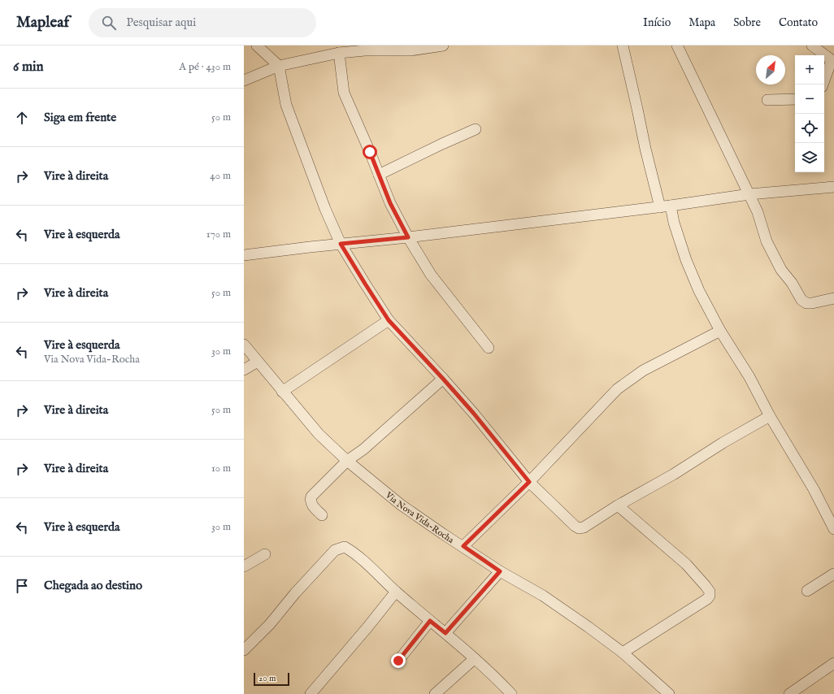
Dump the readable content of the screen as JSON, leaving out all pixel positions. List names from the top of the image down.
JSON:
{
  "streets": {
    "street": ["Via Nova Vida-Rocha"]
  },
  "scale_bar": "20 m",
  "north": "top right",
  "page": {
    "header": "Mapleaf",
    "search": "Pesquisar aqui",
    "nav": [
      "Início",
      "Mapa",
      "Sobre",
      "Contato"
    ],
    "heading": ["6 min", "A pé · 430 m"],
    "map_buttons": ["+", "−"],
    "list": [
      ["Siga em frente", "50 m"],
      ["Vire à direita", "40 m"],
      ["Vire à esquerda", "170 m"],
      ["Vire à direita", "50 m"],
      ["Vire à esquerda", "Via Nova Vida-Rocha", "30 m"],
      ["Vire à direita", "50 m"],
      ["Vire à direita", "10 m"],
      ["Vire à esquerda", "30 m"],
      "Chegada ao destino"
    ],
    "scale": "20 m"
  }
}
